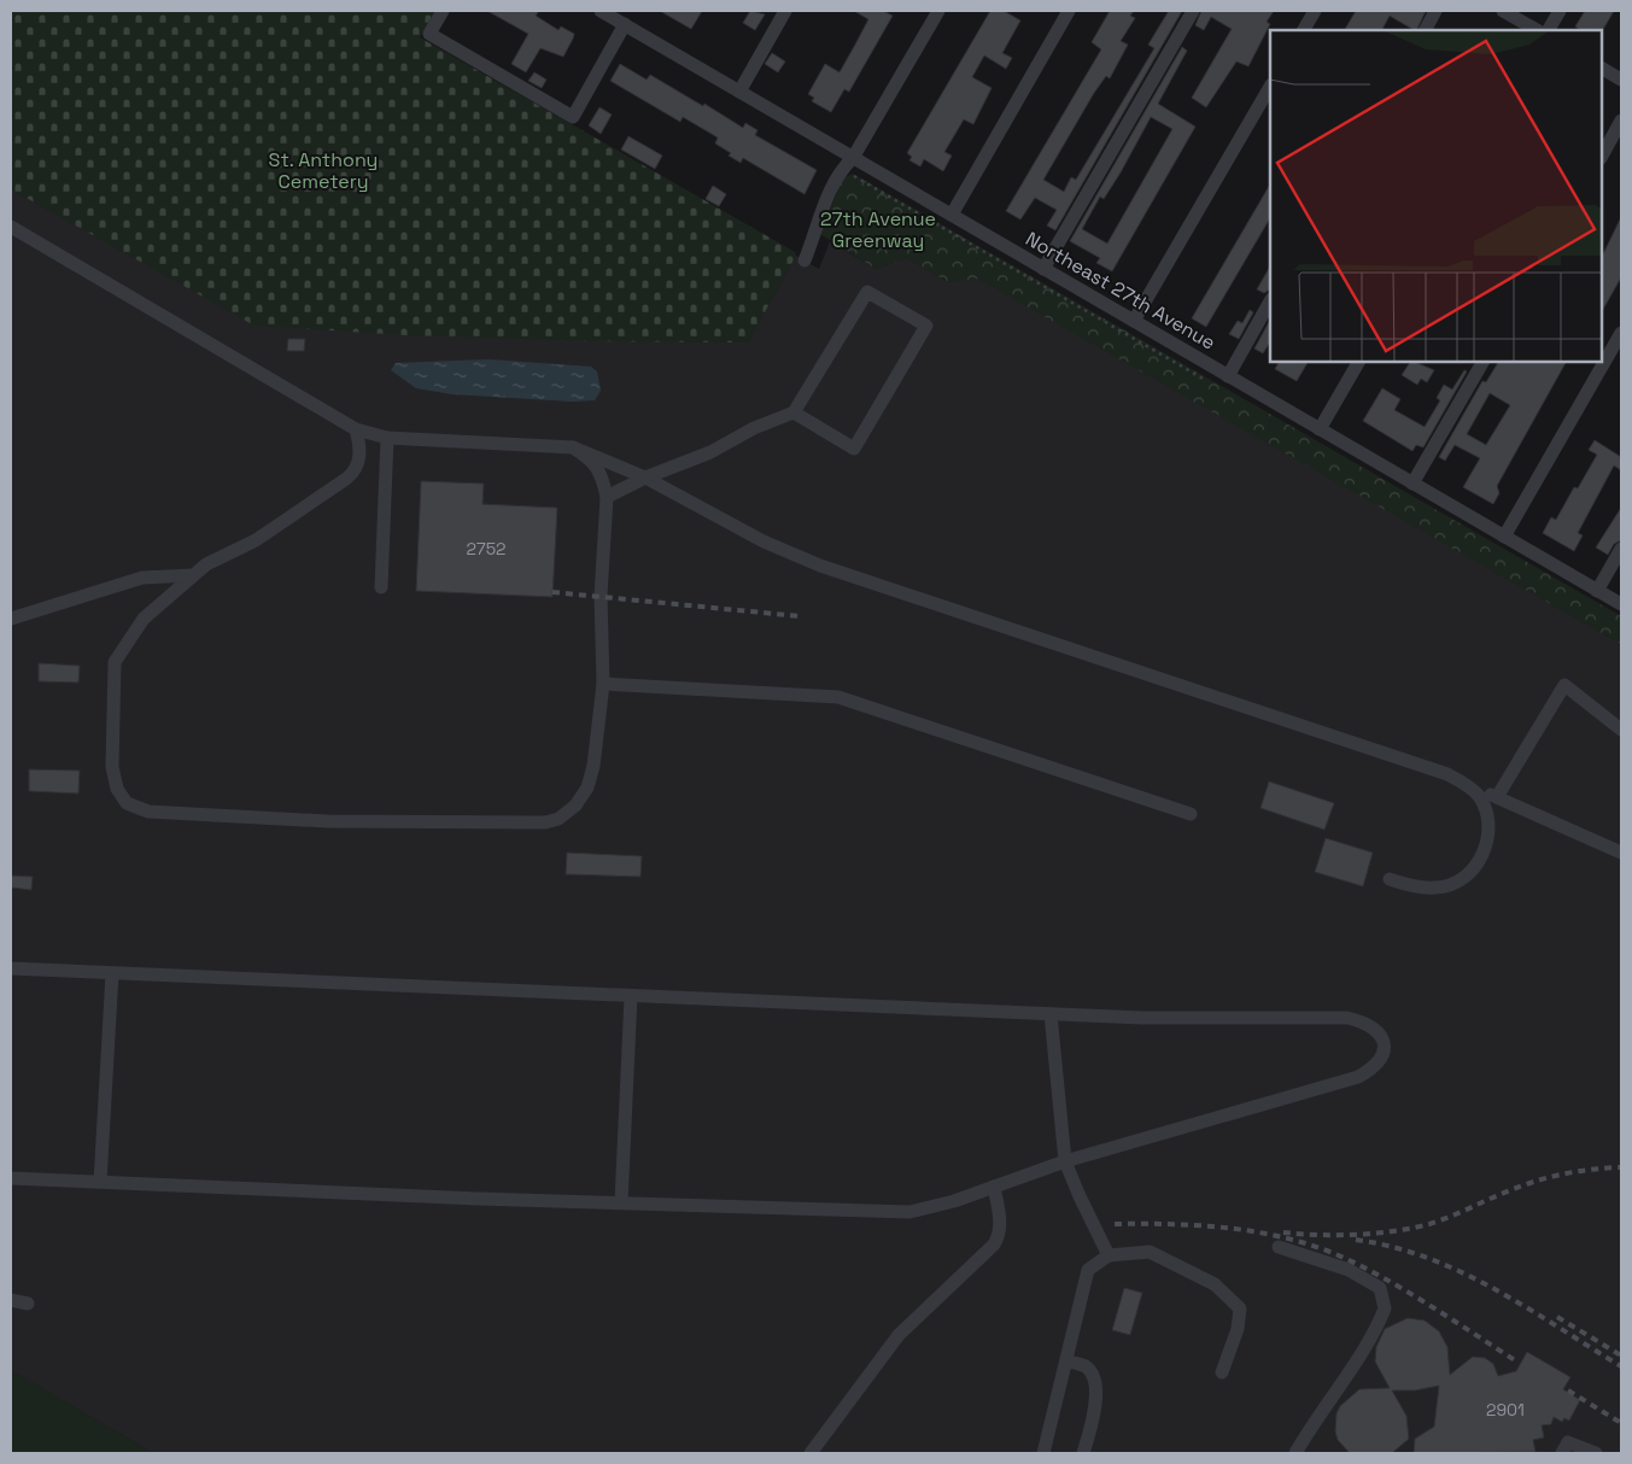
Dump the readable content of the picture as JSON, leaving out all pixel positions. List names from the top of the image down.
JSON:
{
  "streets": {
    "street": ["Northeast 27th Avenue"]
  },
  "parks": ["St. Anthony Cemetery", "27th Avenue Greenway"],
  "house_numbers": ["2752", "2901"]
}
